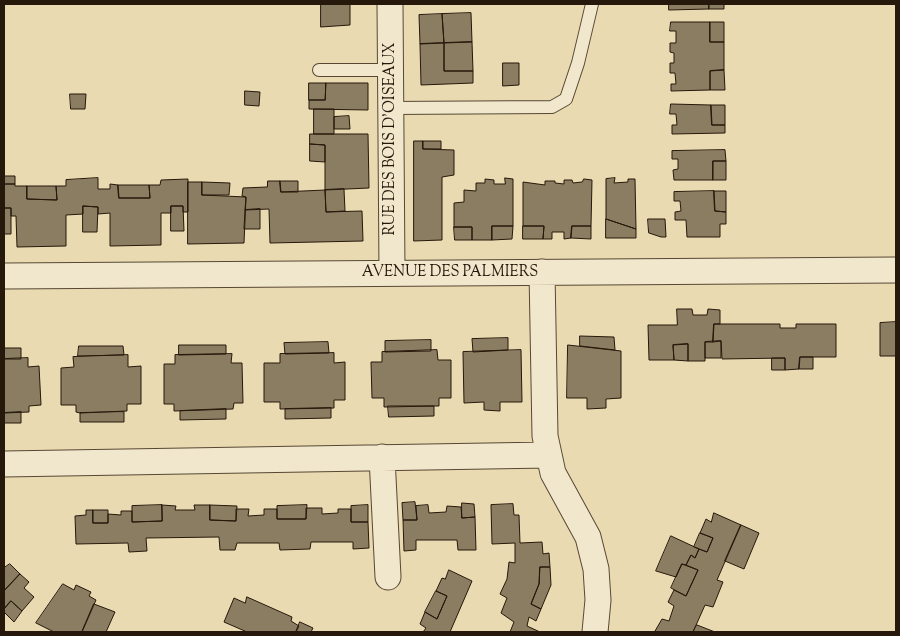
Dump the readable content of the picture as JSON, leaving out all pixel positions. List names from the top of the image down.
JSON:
{
  "streets": {
    "street": ["RUE DES BOIS D'OISEAUX", "AVENUE DES PALMIERS"]
  },
  "crossings": [
    ["RUE DES BOIS D'OISEAUX", "AVENUE DES PALMIERS"]
  ]
}
